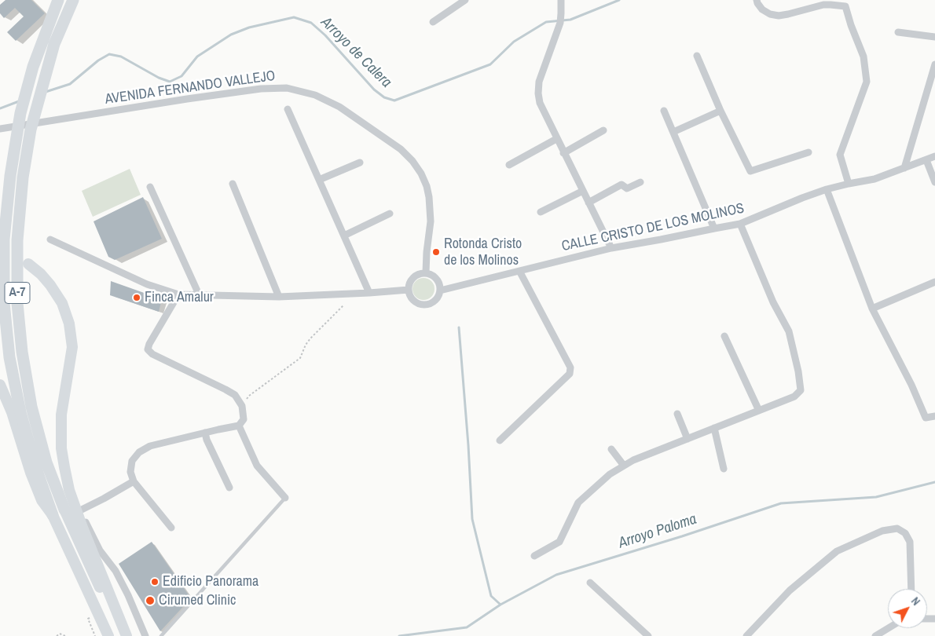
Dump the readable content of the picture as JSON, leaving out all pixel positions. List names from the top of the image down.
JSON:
{
  "streets": {
    "highway": ["A-7"],
    "street": ["AVENIDA FERNANDO VALLEJO", "CALLE CRISTO DE LOS MOLINOS"]
  },
  "crossings": [
    ["AVENIDA FERNANDO VALLEJO", "CALLE CRISTO DE LOS MOLINOS"]
  ],
  "water": ["Arroyo de Calera", "Arroyo Paloma"],
  "places": [
    "Rotonda Cristo de los Molinos",
    "Finca Amalur",
    "Edificio Panorama",
    "Cirumed Clinic"
  ],
  "north": "top right"
}
